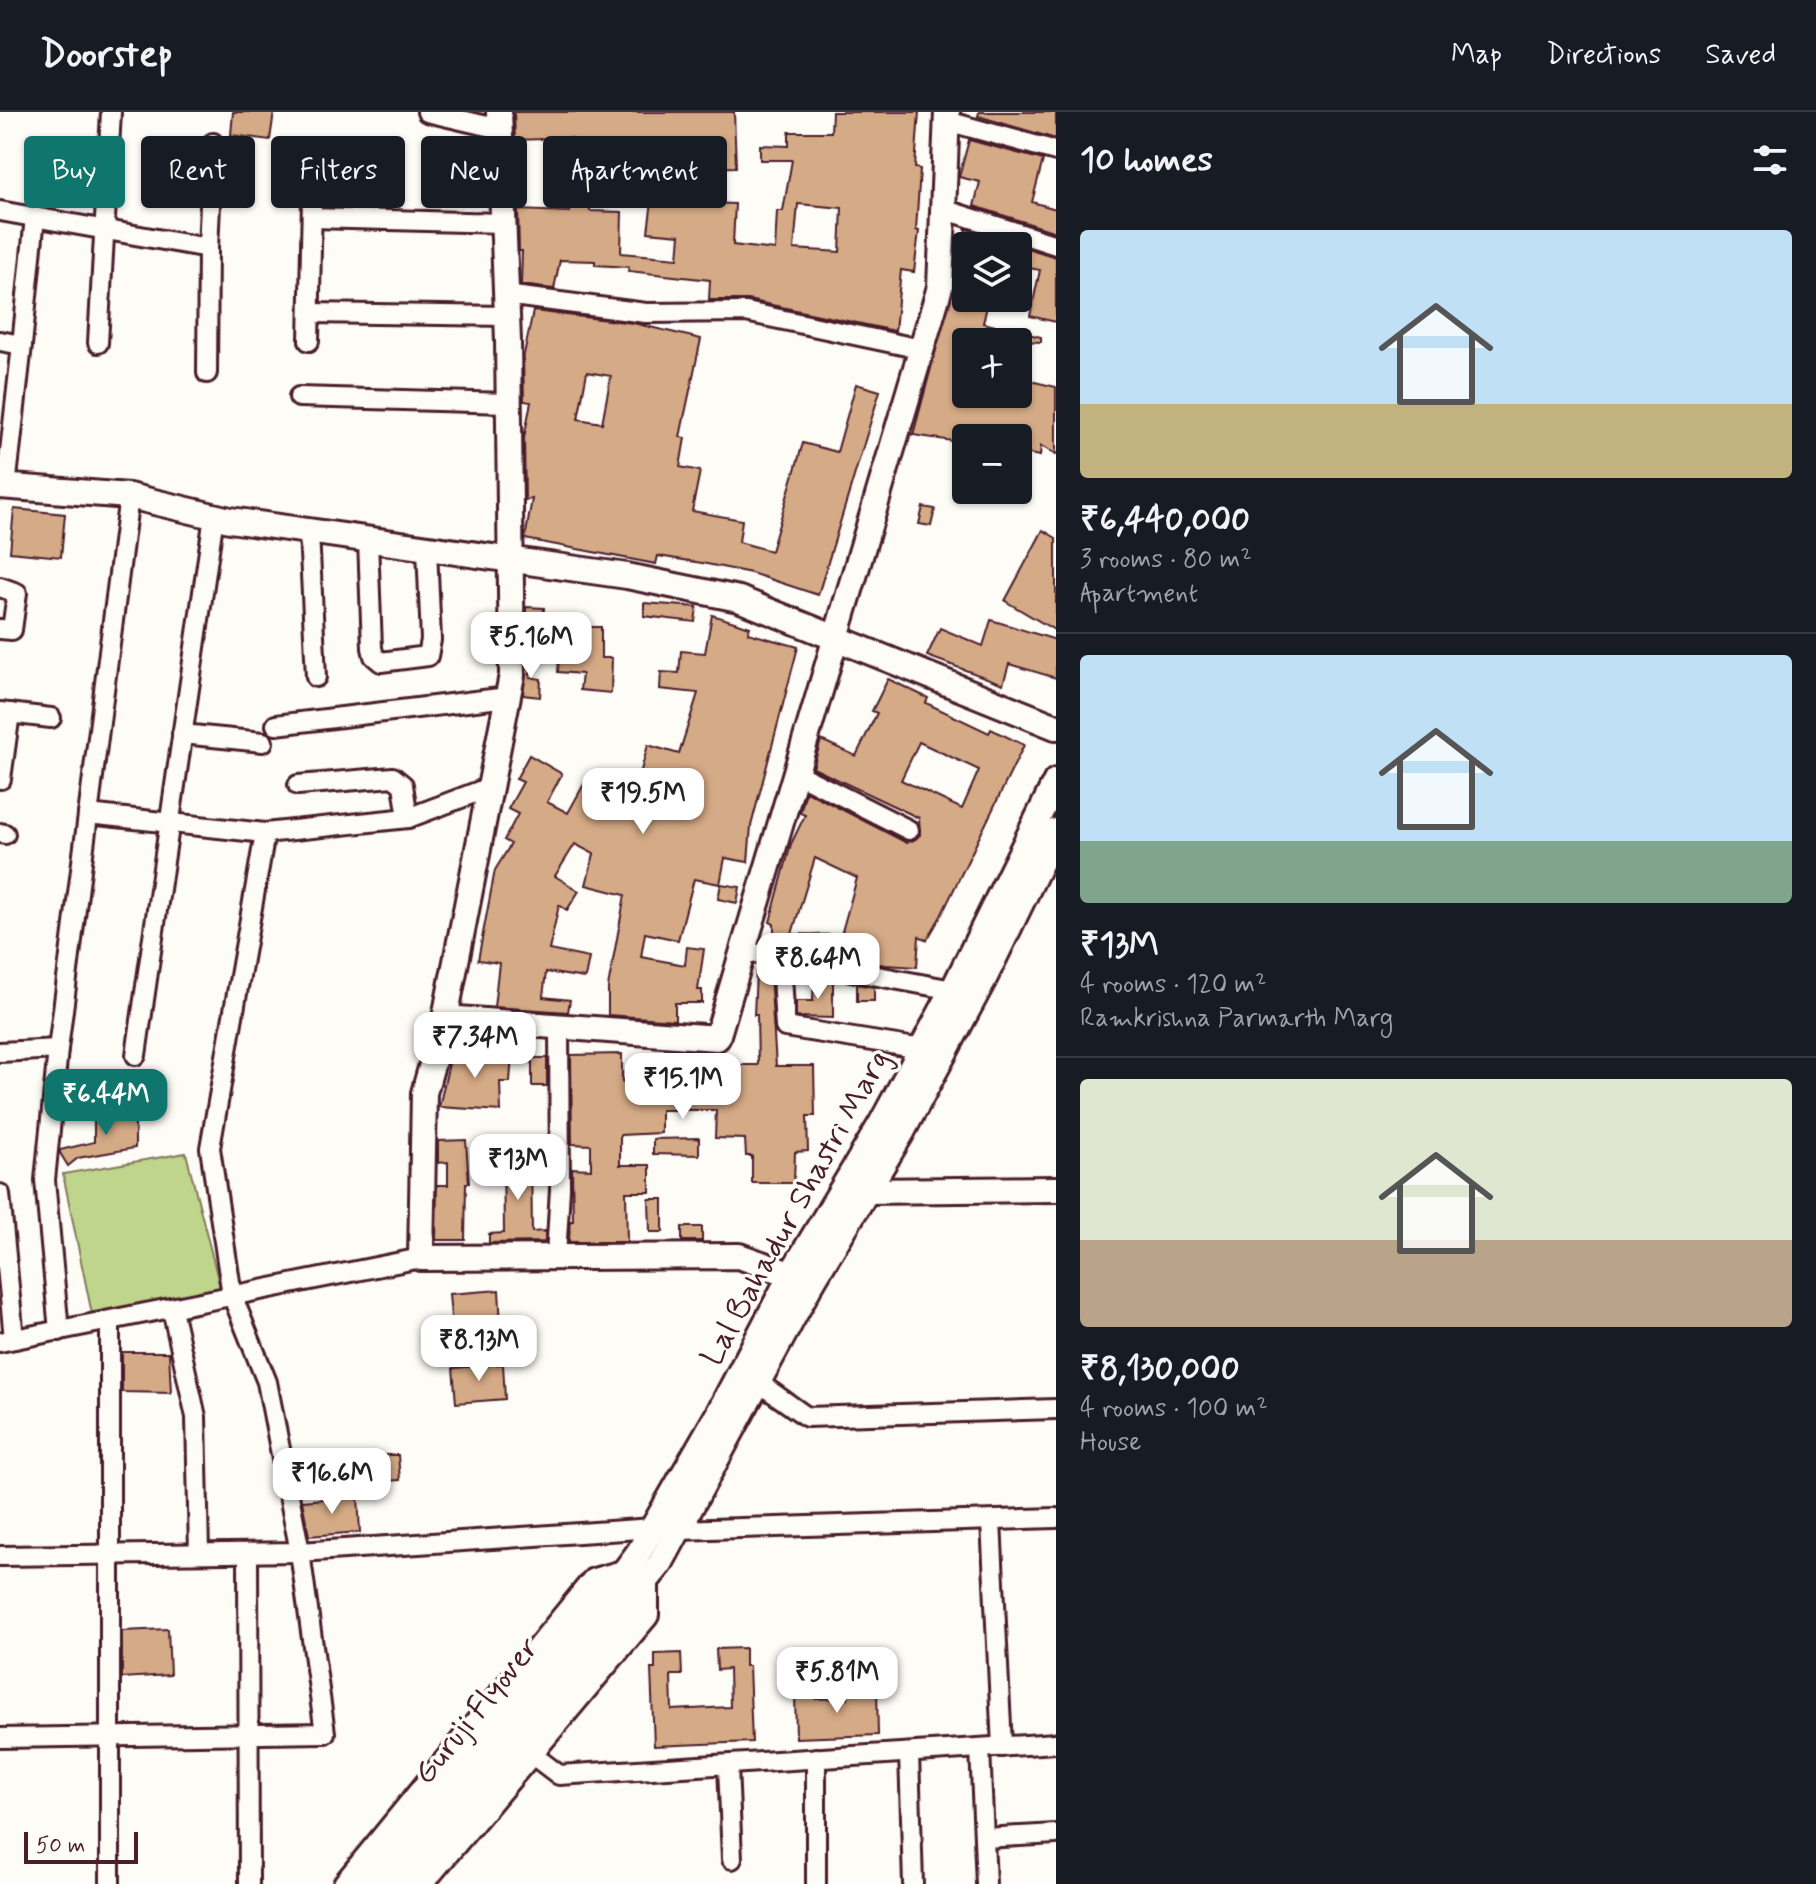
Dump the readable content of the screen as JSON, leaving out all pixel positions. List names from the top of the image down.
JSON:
{
  "streets": {
    "street": ["Lal Bahadur Shastri Marg", "Guruji Flyover"]
  },
  "crossings": [
    ["Lal Bahadur Shastri Marg", "Guruji Flyover"]
  ],
  "scale_bar": "50 m",
  "page": {
    "header": "Doorstep",
    "nav": ["Map", "Directions", "Saved"],
    "heading": "10 homes",
    "chip": [
      "Buy",
      "Rent",
      "Filters",
      "New",
      "Apartment"
    ],
    "list": [
      {
        "name": "₹6,440,000",
        "note": "3 rooms · 80 m² · Apartment"
      },
      {
        "name": "₹13M",
        "note": "4 rooms · 120 m² · Ramkrishna Parmarth Marg"
      },
      {
        "name": "₹8,130,000",
        "note": "4 rooms · 100 m² · House"
      }
    ],
    "map_buttons": ["+", "−"],
    "price": [
      "₹5.16M",
      "₹19.5M",
      "₹8.64M",
      "₹7.34M",
      "₹15.1M",
      "₹6.44M",
      "₹13M",
      "₹8.13M",
      "₹16.6M",
      "₹5.81M"
    ],
    "scale": "50 m"
  }
}
